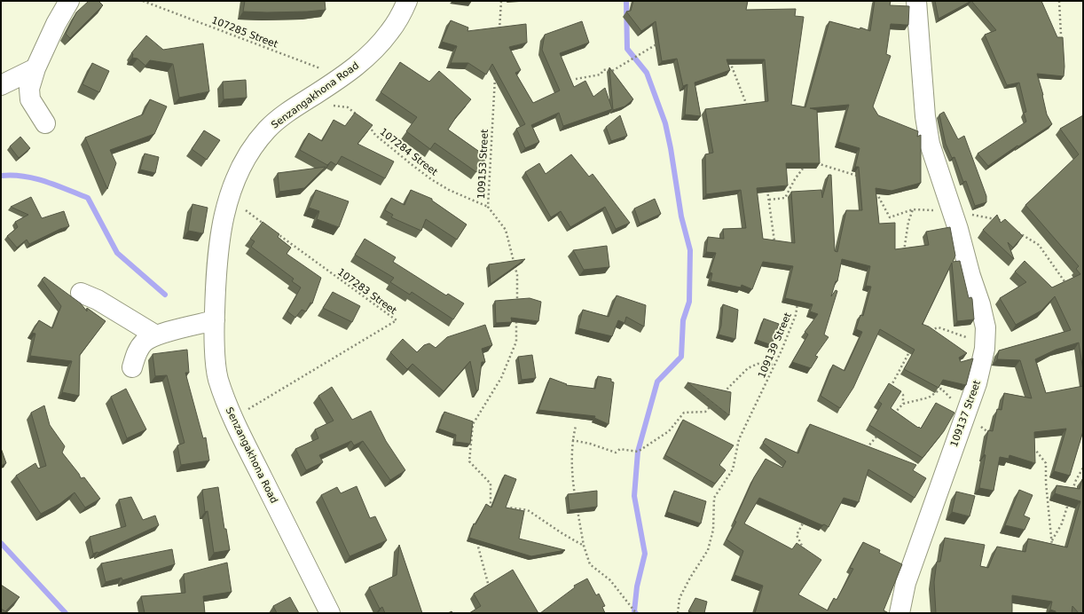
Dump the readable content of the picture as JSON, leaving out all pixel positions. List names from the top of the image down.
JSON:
{
  "streets": {
    "street": ["Senzangakhona Road", "109137 Street"],
    "path": [
      "107285 Street",
      "107284 Street",
      "109153 Street",
      "107283 Street",
      "109139 Street"
    ]
  },
  "crossings": [
    ["107285 Street", "Senzangakhona Road"],
    ["Senzangakhona Road", "107283 Street"],
    ["107284 Street", "109153 Street"]
  ]
}
